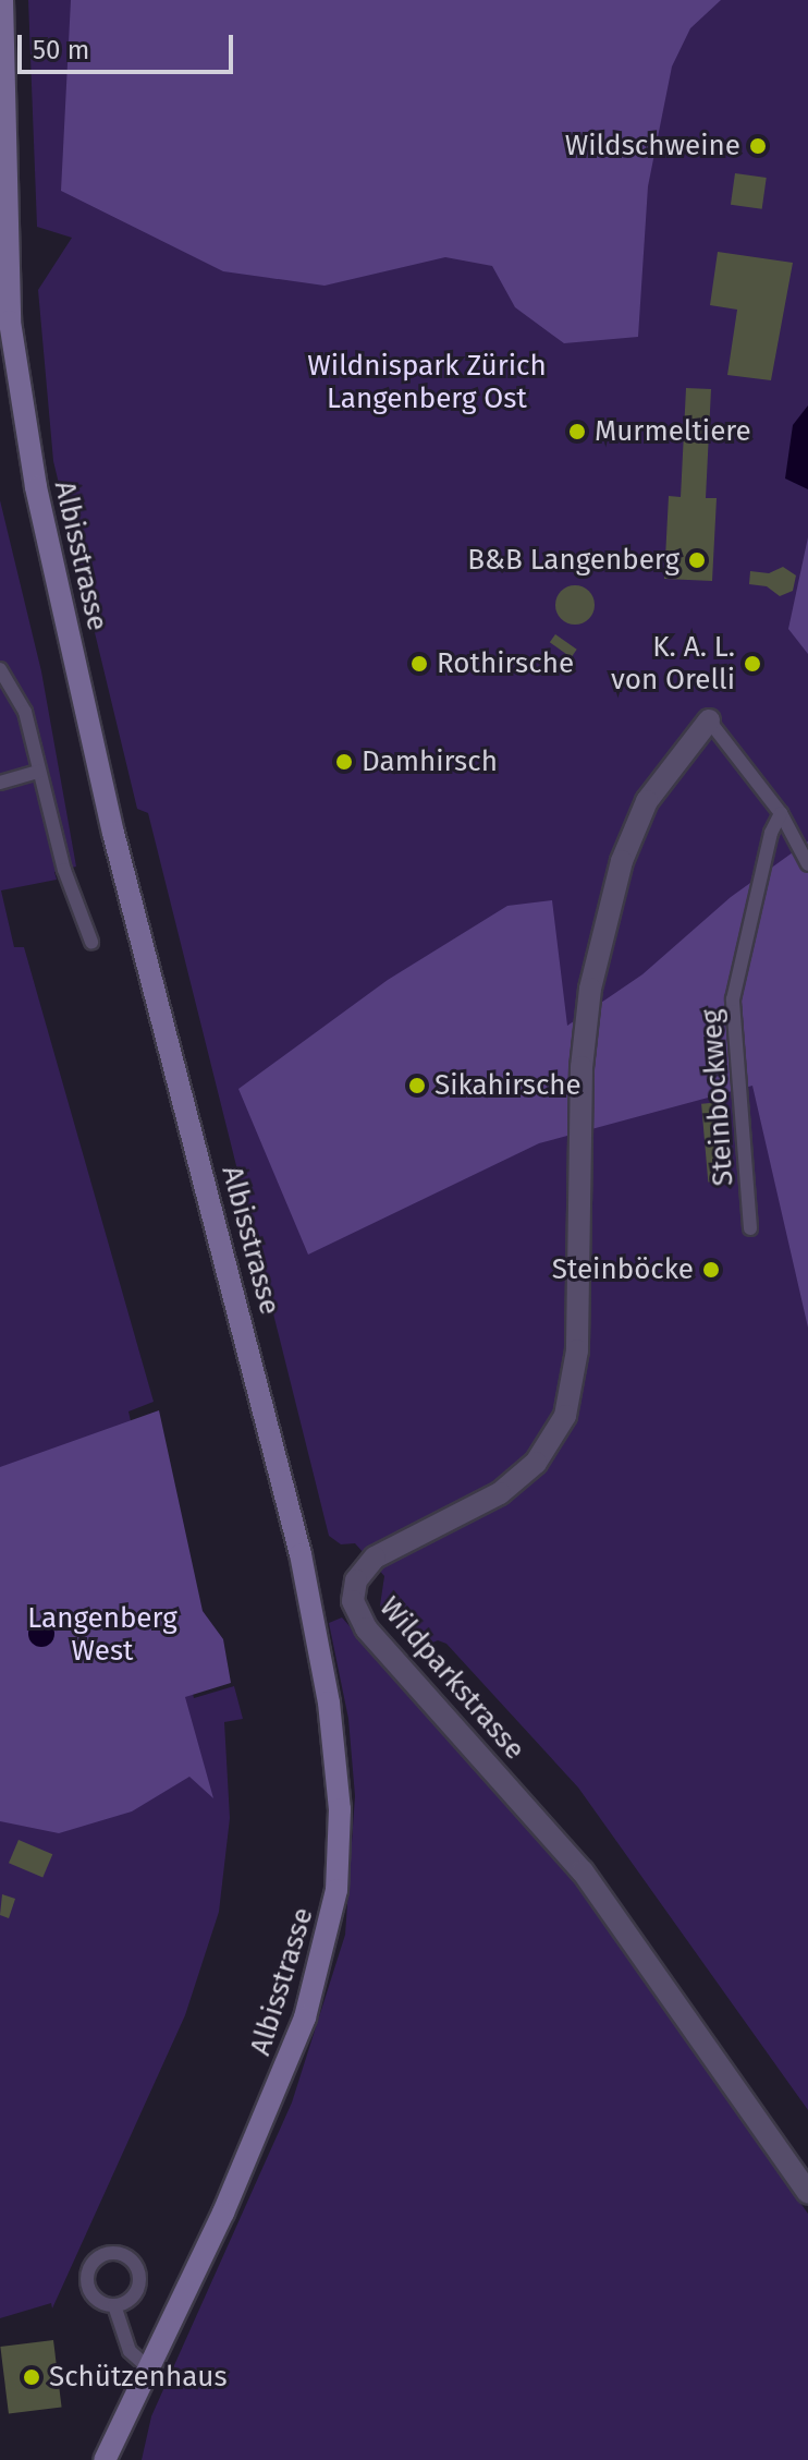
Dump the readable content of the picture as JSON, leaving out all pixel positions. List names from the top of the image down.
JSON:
{
  "streets": {
    "main road": ["Albisstrasse"],
    "street": ["Wildparkstrasse"],
    "lane": ["Steinbockweg"]
  },
  "parks": ["Wildnispark Zürich Langenberg Ost", "Langenberg West"],
  "places": [
    "Wildschweine",
    "Murmeltiere",
    "B&B Langenberg",
    "Rothirsche",
    "K. A. L. von Orelli",
    "Damhirsch",
    "Sikahirsche",
    "Steinböcke",
    "Schützenhaus"
  ],
  "scale_bar": "50 m"
}
